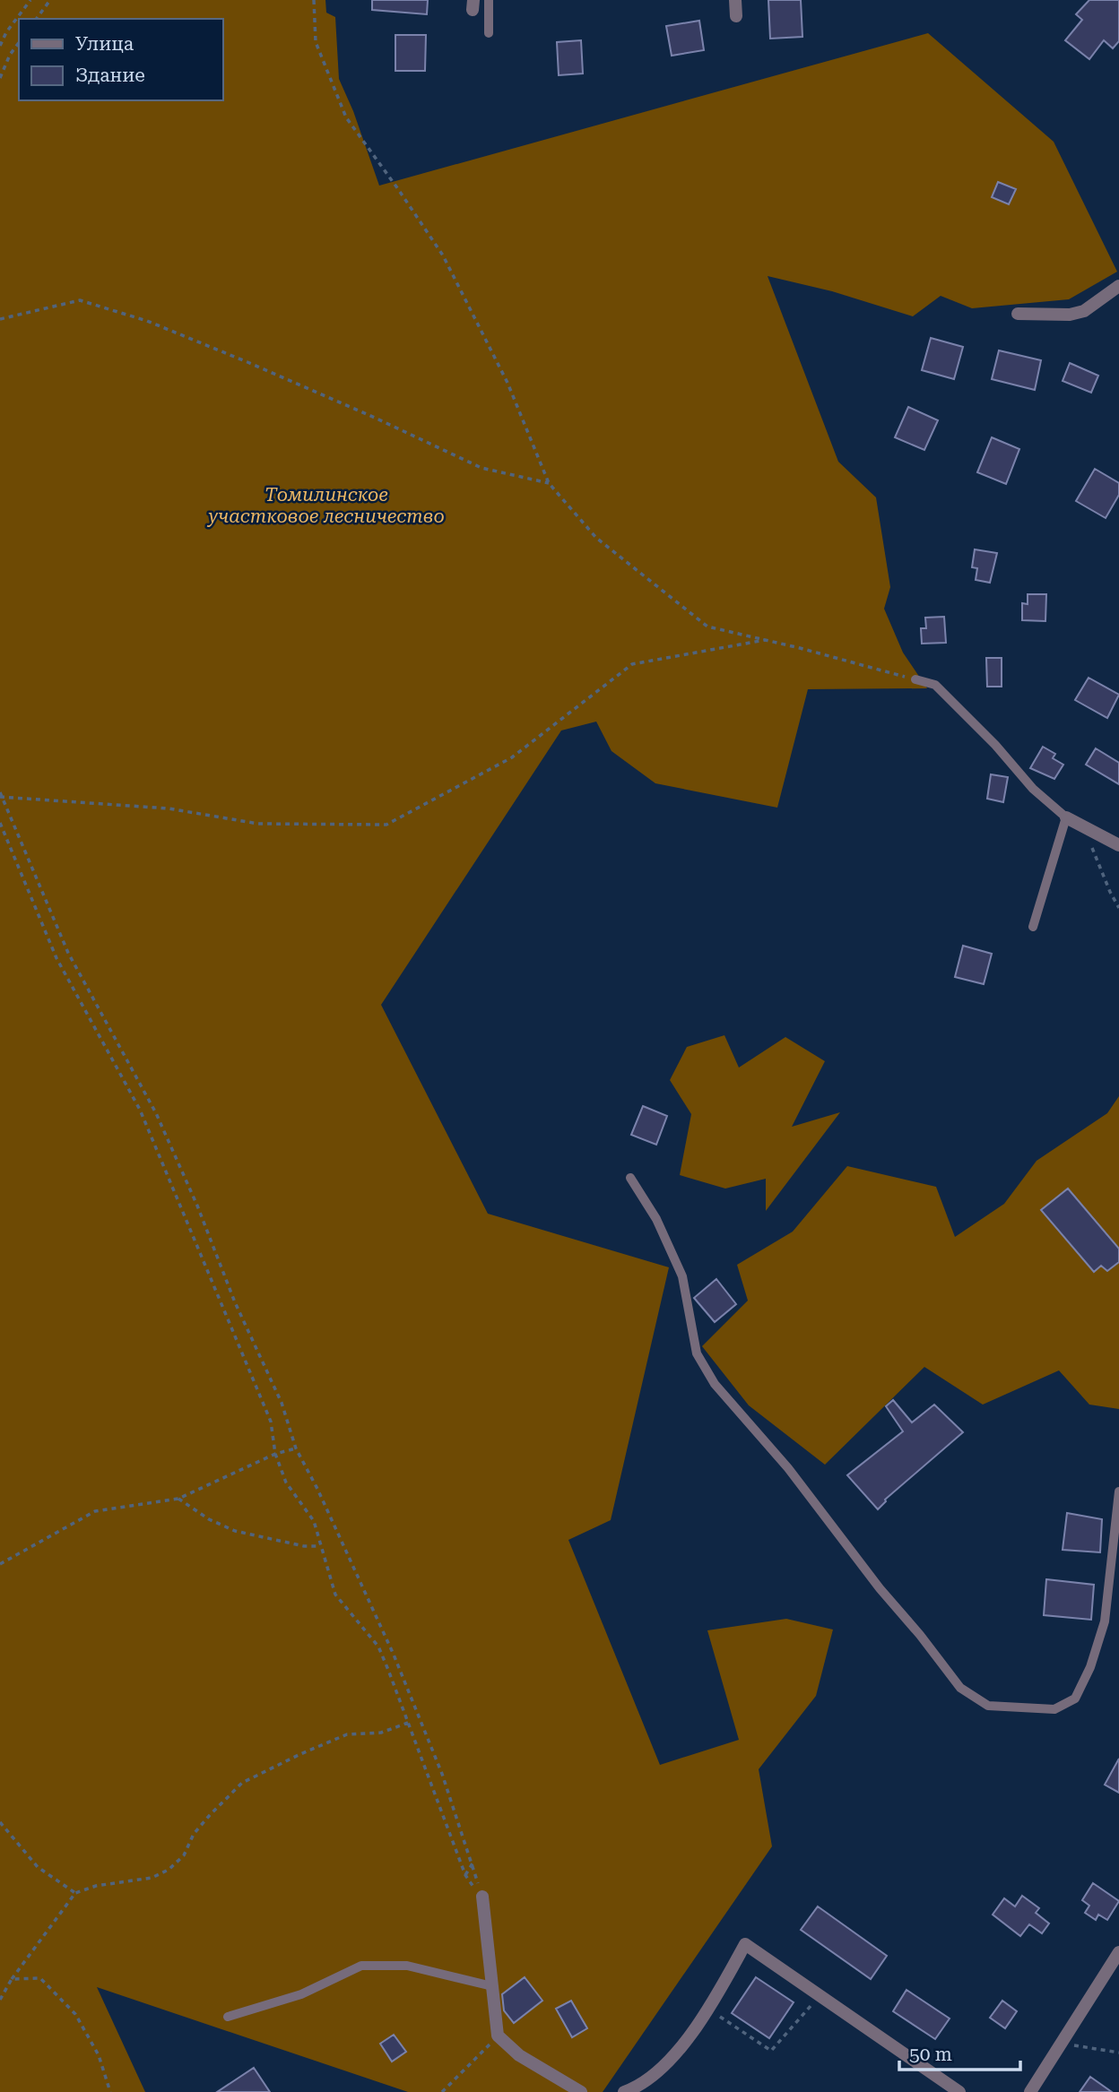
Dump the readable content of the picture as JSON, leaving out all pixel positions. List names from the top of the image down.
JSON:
{
  "parks": ["Томилинское участковое лесничество"],
  "legend": ["Улица", "Здание"],
  "scale_bar": "50 m"
}
